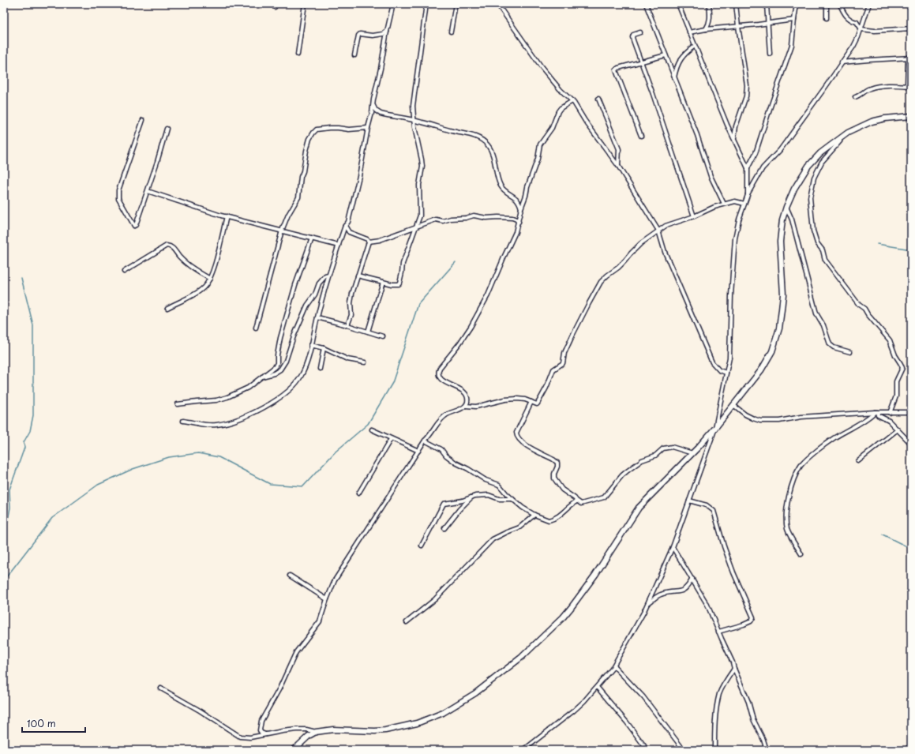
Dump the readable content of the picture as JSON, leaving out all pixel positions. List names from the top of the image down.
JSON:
{
  "scale_bar": "100 m"
}
